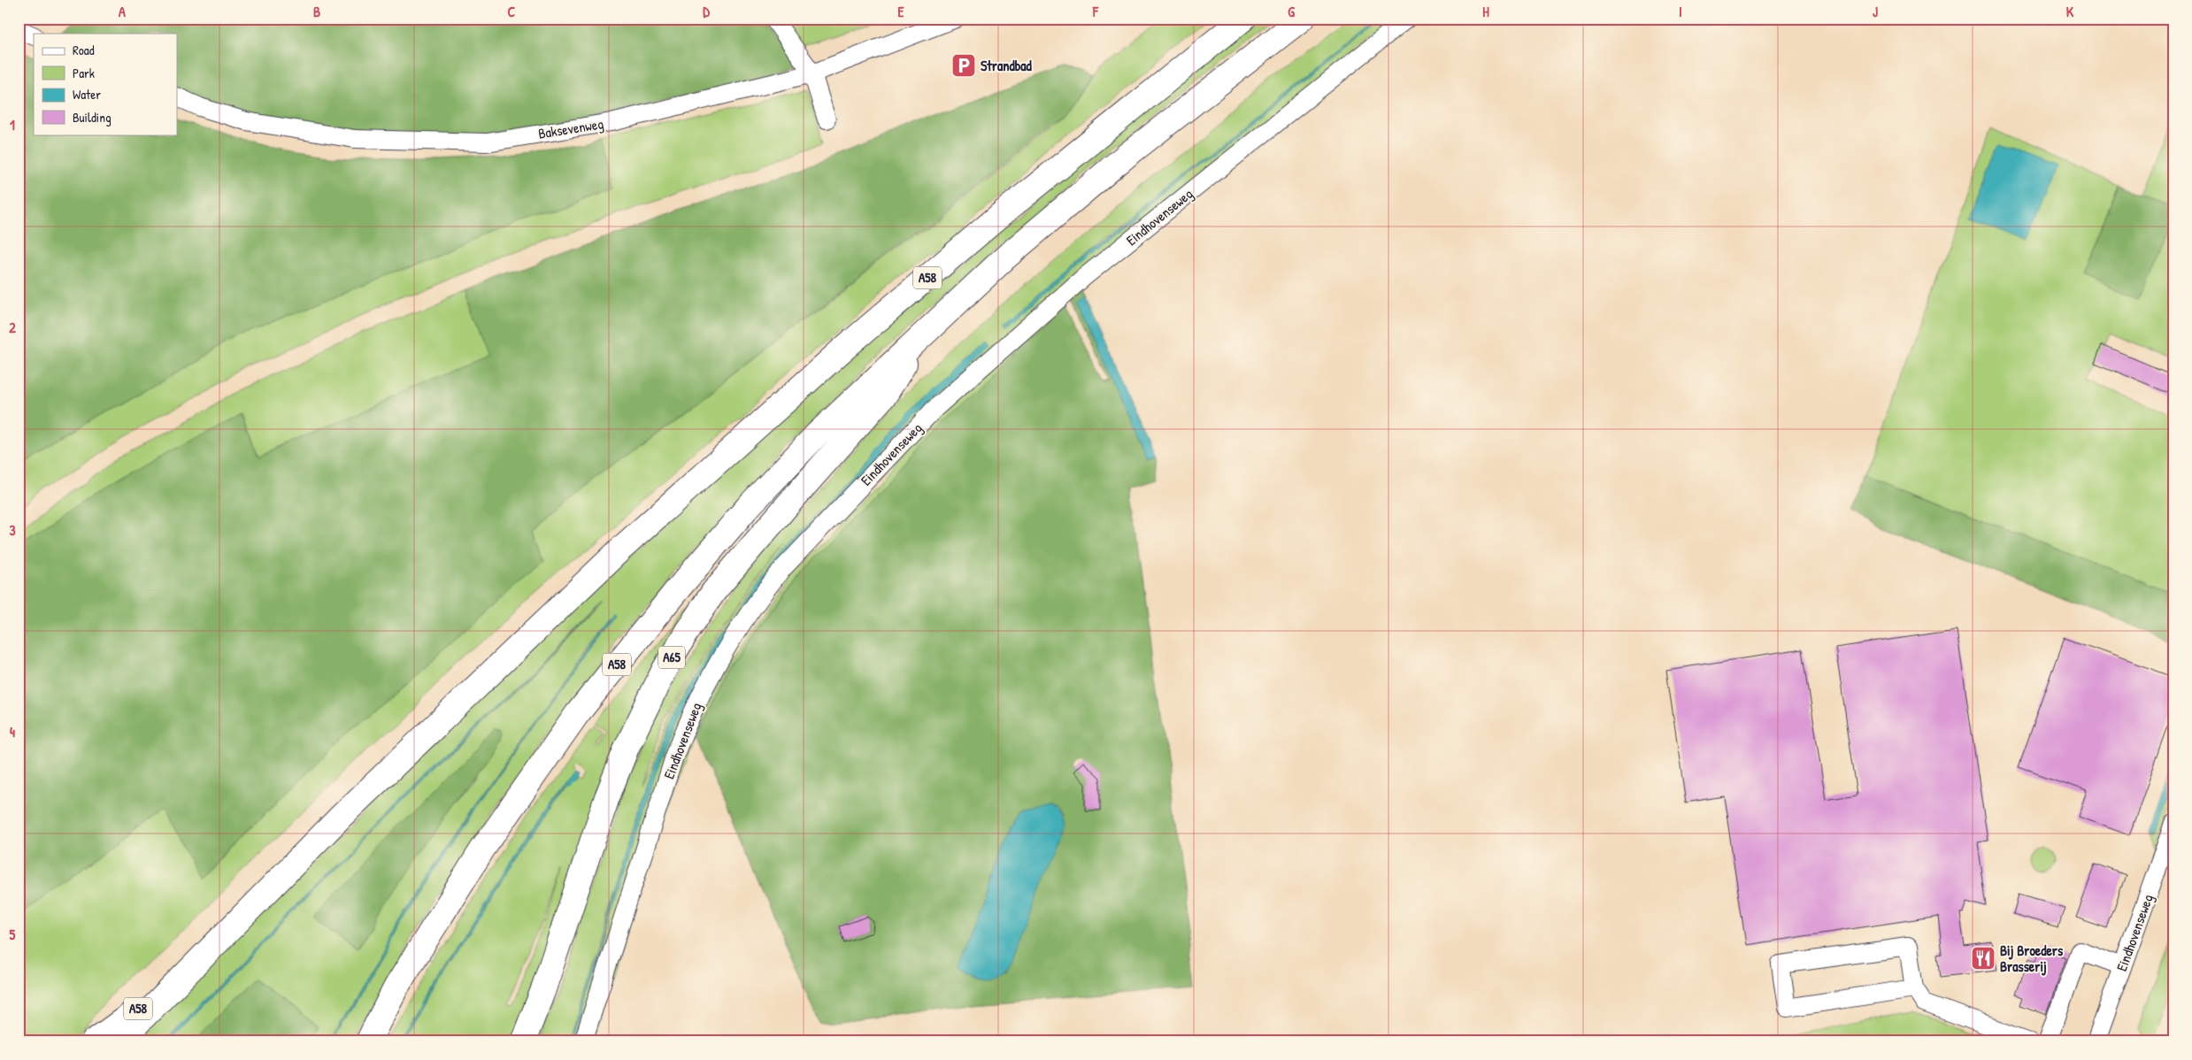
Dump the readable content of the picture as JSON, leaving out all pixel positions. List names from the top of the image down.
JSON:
{
  "streets": {
    "highway": ["A58", "A65"],
    "street": ["Baksevenweg", "Eindhovenseweg"]
  },
  "crossings": [
    ["A58", "A65"]
  ],
  "places": {
    "parking": ["Strandbad"],
    "restaurant": ["Bij Broeders Brasserij"]
  },
  "legend": [
    "Road",
    "Park",
    "Water",
    "Building"
  ],
  "grid": {
    "columns": [
      "A",
      "B",
      "C",
      "D",
      "E",
      "F",
      "G",
      "H",
      "I",
      "J",
      "K"
    ],
    "rows": [
      "1",
      "2",
      "3",
      "4",
      "5"
    ]
  }
}
